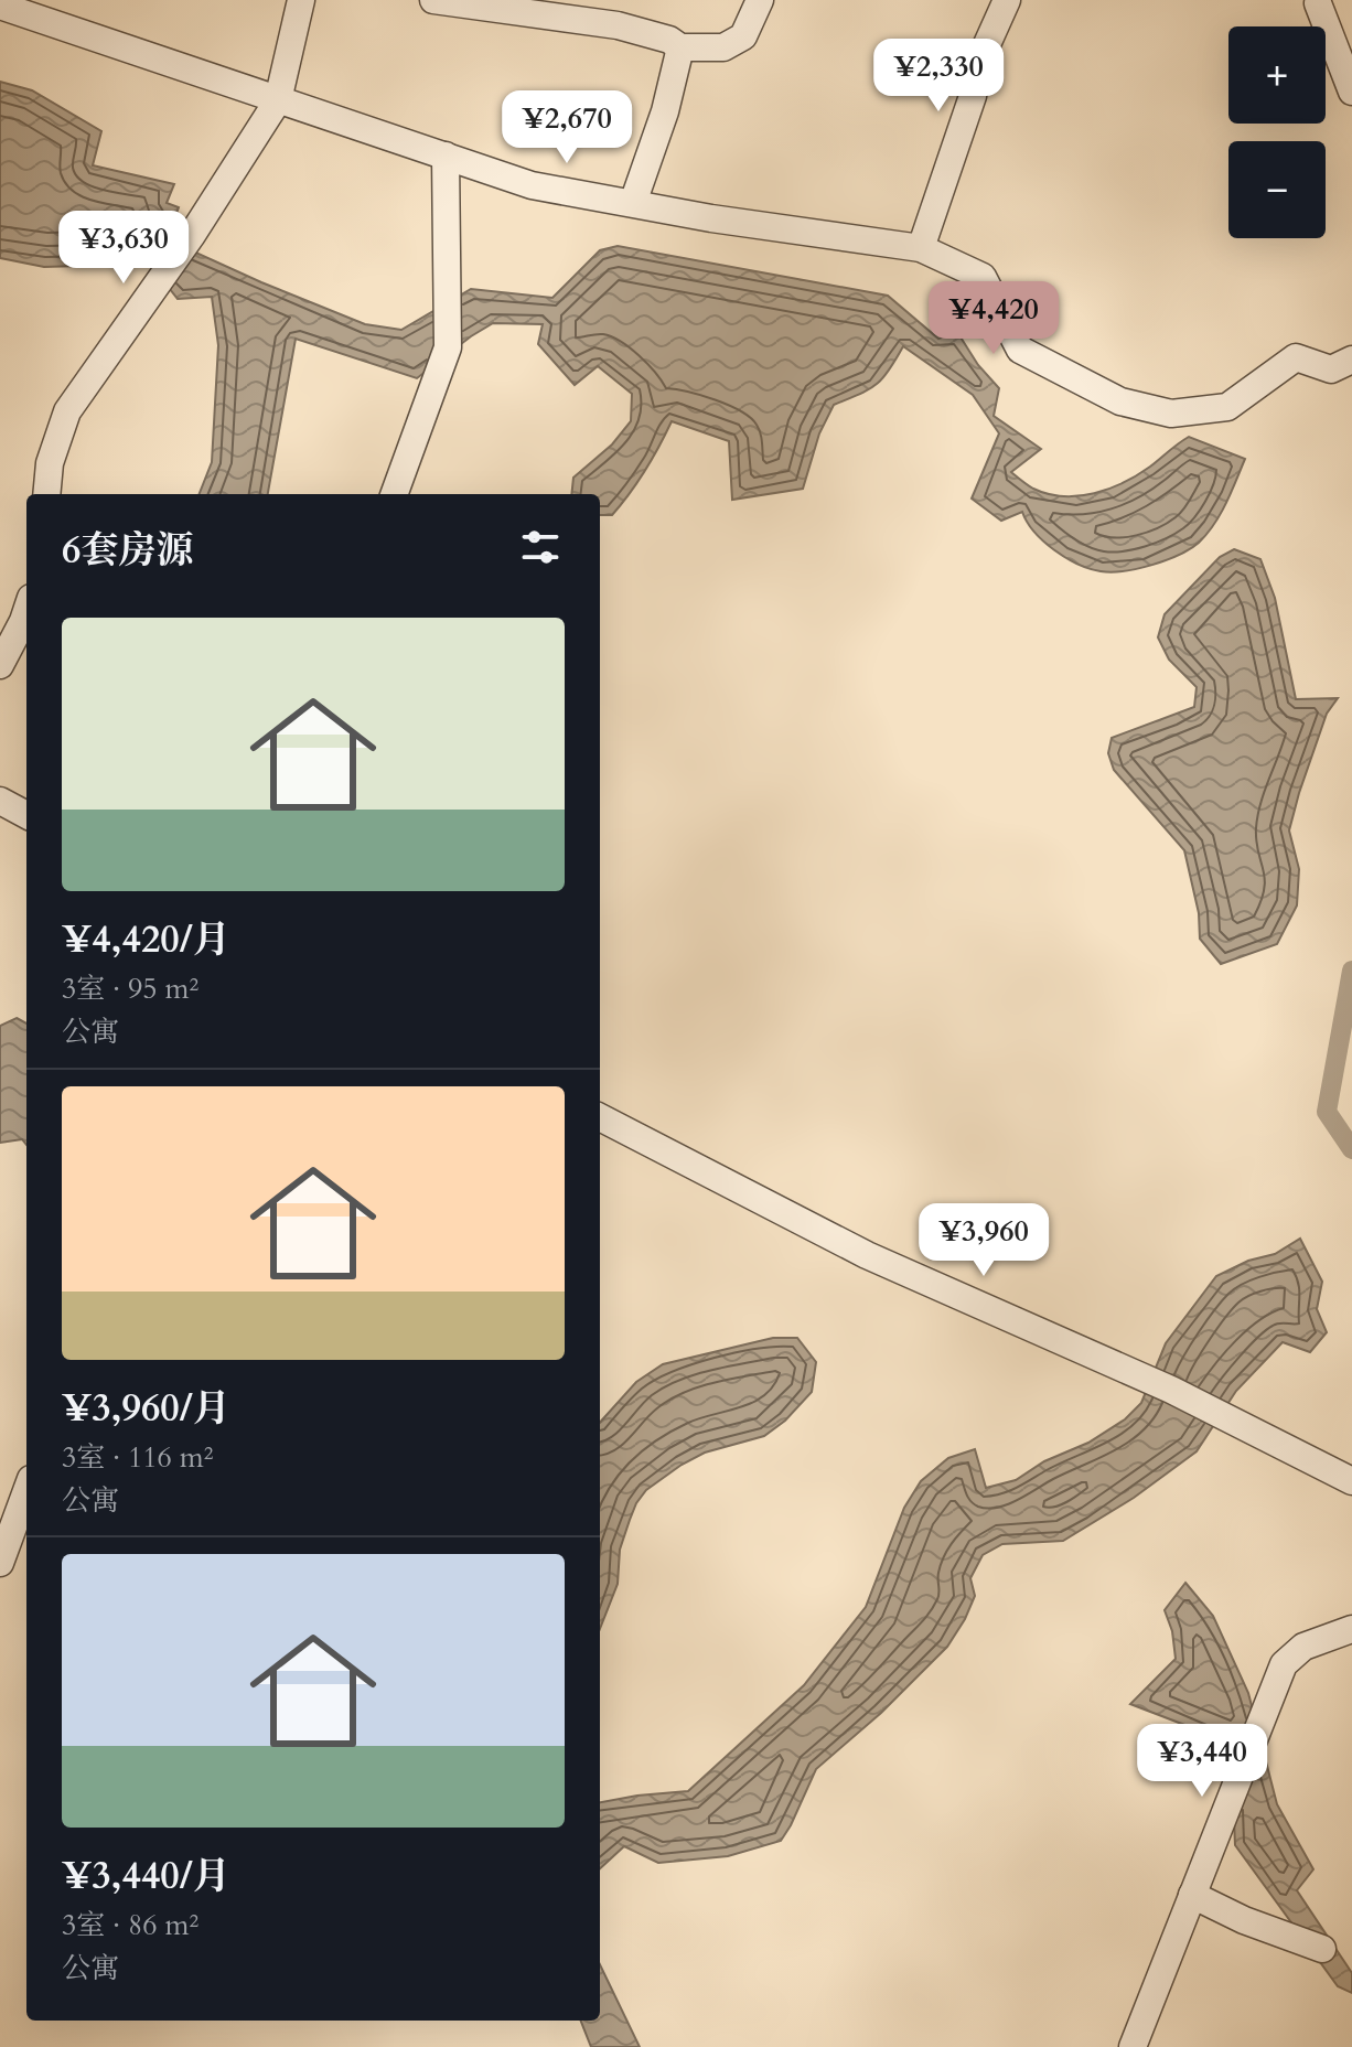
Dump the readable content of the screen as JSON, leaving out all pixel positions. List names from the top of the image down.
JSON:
{
  "page": {
    "map_buttons": ["+", "−"],
    "price": [
      "¥2,330",
      "¥2,670",
      "¥3,630",
      "¥4,420",
      "¥3,960",
      "¥3,440"
    ],
    "heading": "6套房源",
    "list": [
      {
        "name": "¥4,420/月",
        "note": "3室 · 95 m² · 公寓"
      },
      {
        "name": "¥3,960/月",
        "note": "3室 · 116 m² · 公寓"
      },
      {
        "name": "¥3,440/月",
        "note": "3室 · 86 m² · 公寓"
      }
    ]
  }
}
